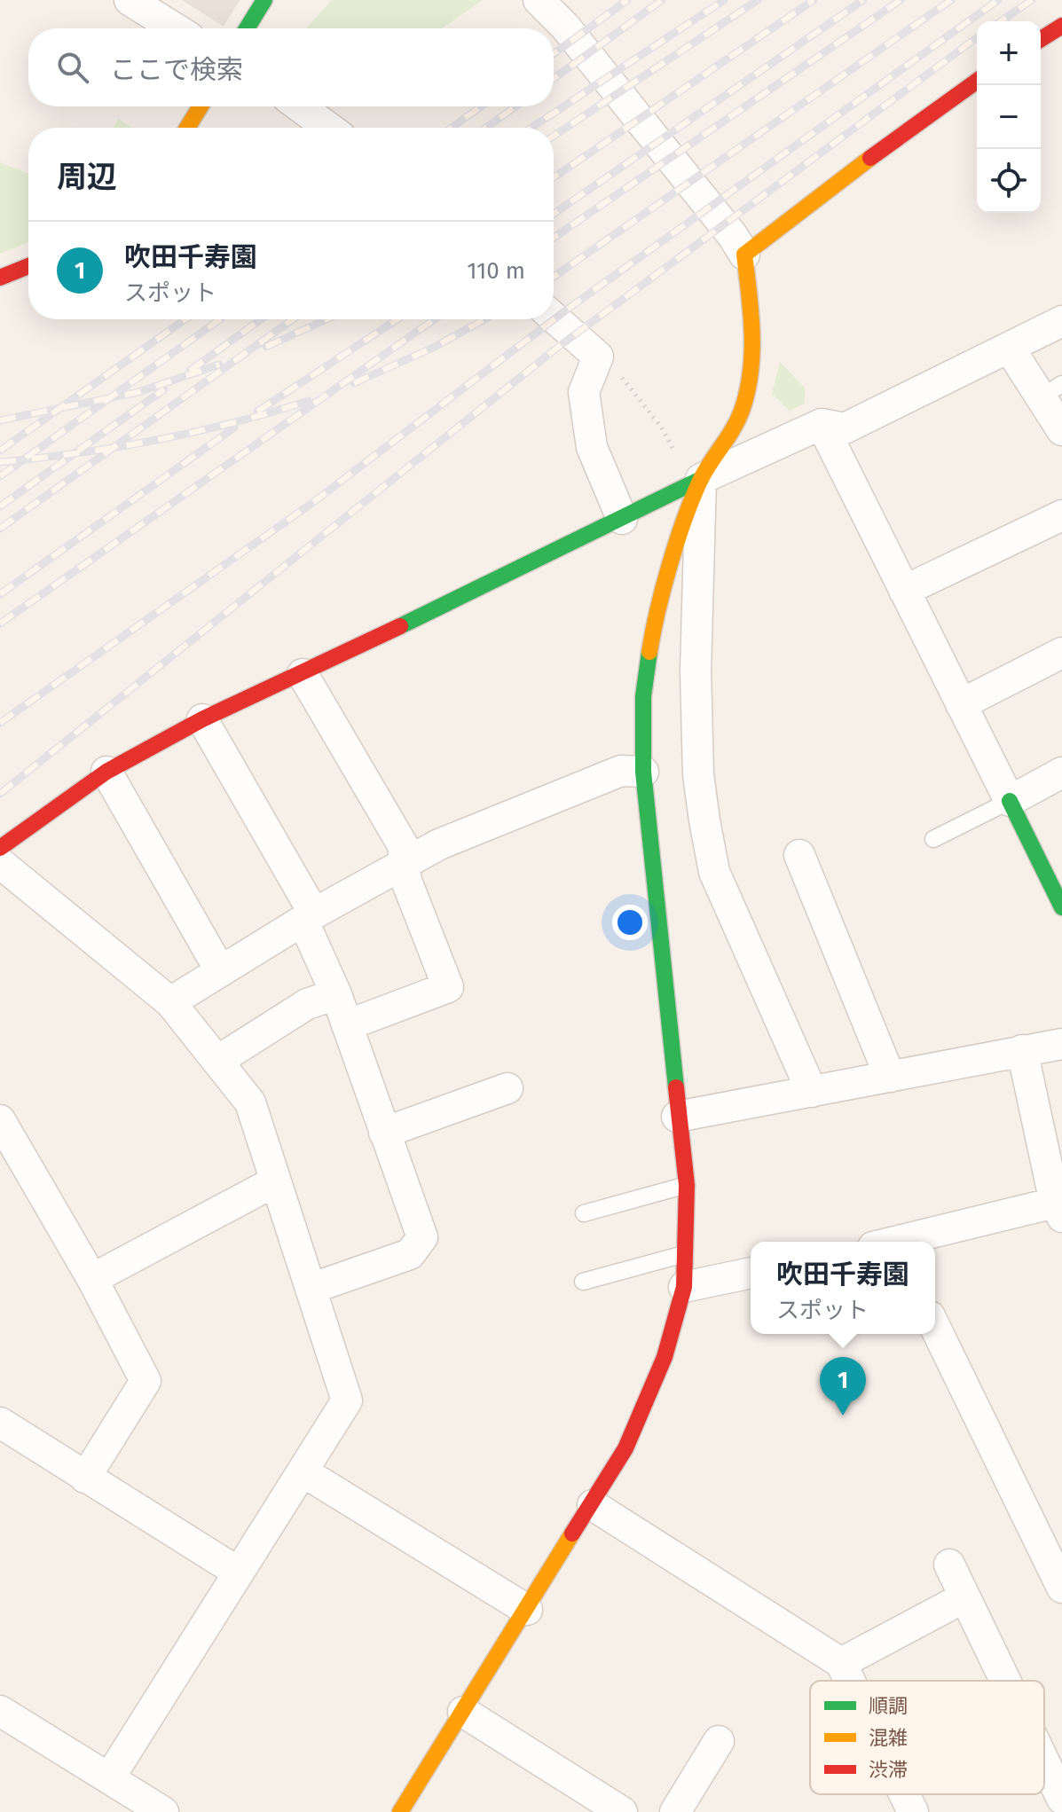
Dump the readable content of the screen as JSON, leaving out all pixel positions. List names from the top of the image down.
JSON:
{
  "legend": ["順調", "混雑", "渋滞"],
  "page": {
    "map_buttons": ["+", "−"],
    "search": "ここで検索",
    "heading": "周辺",
    "list": [
      {
        "mark": "1",
        "name": "吹田千寿園",
        "note": "スポット",
        "value": "110 m"
      }
    ],
    "popup": ["吹田千寿園", "スポット"],
    "pins": "1"
  }
}
